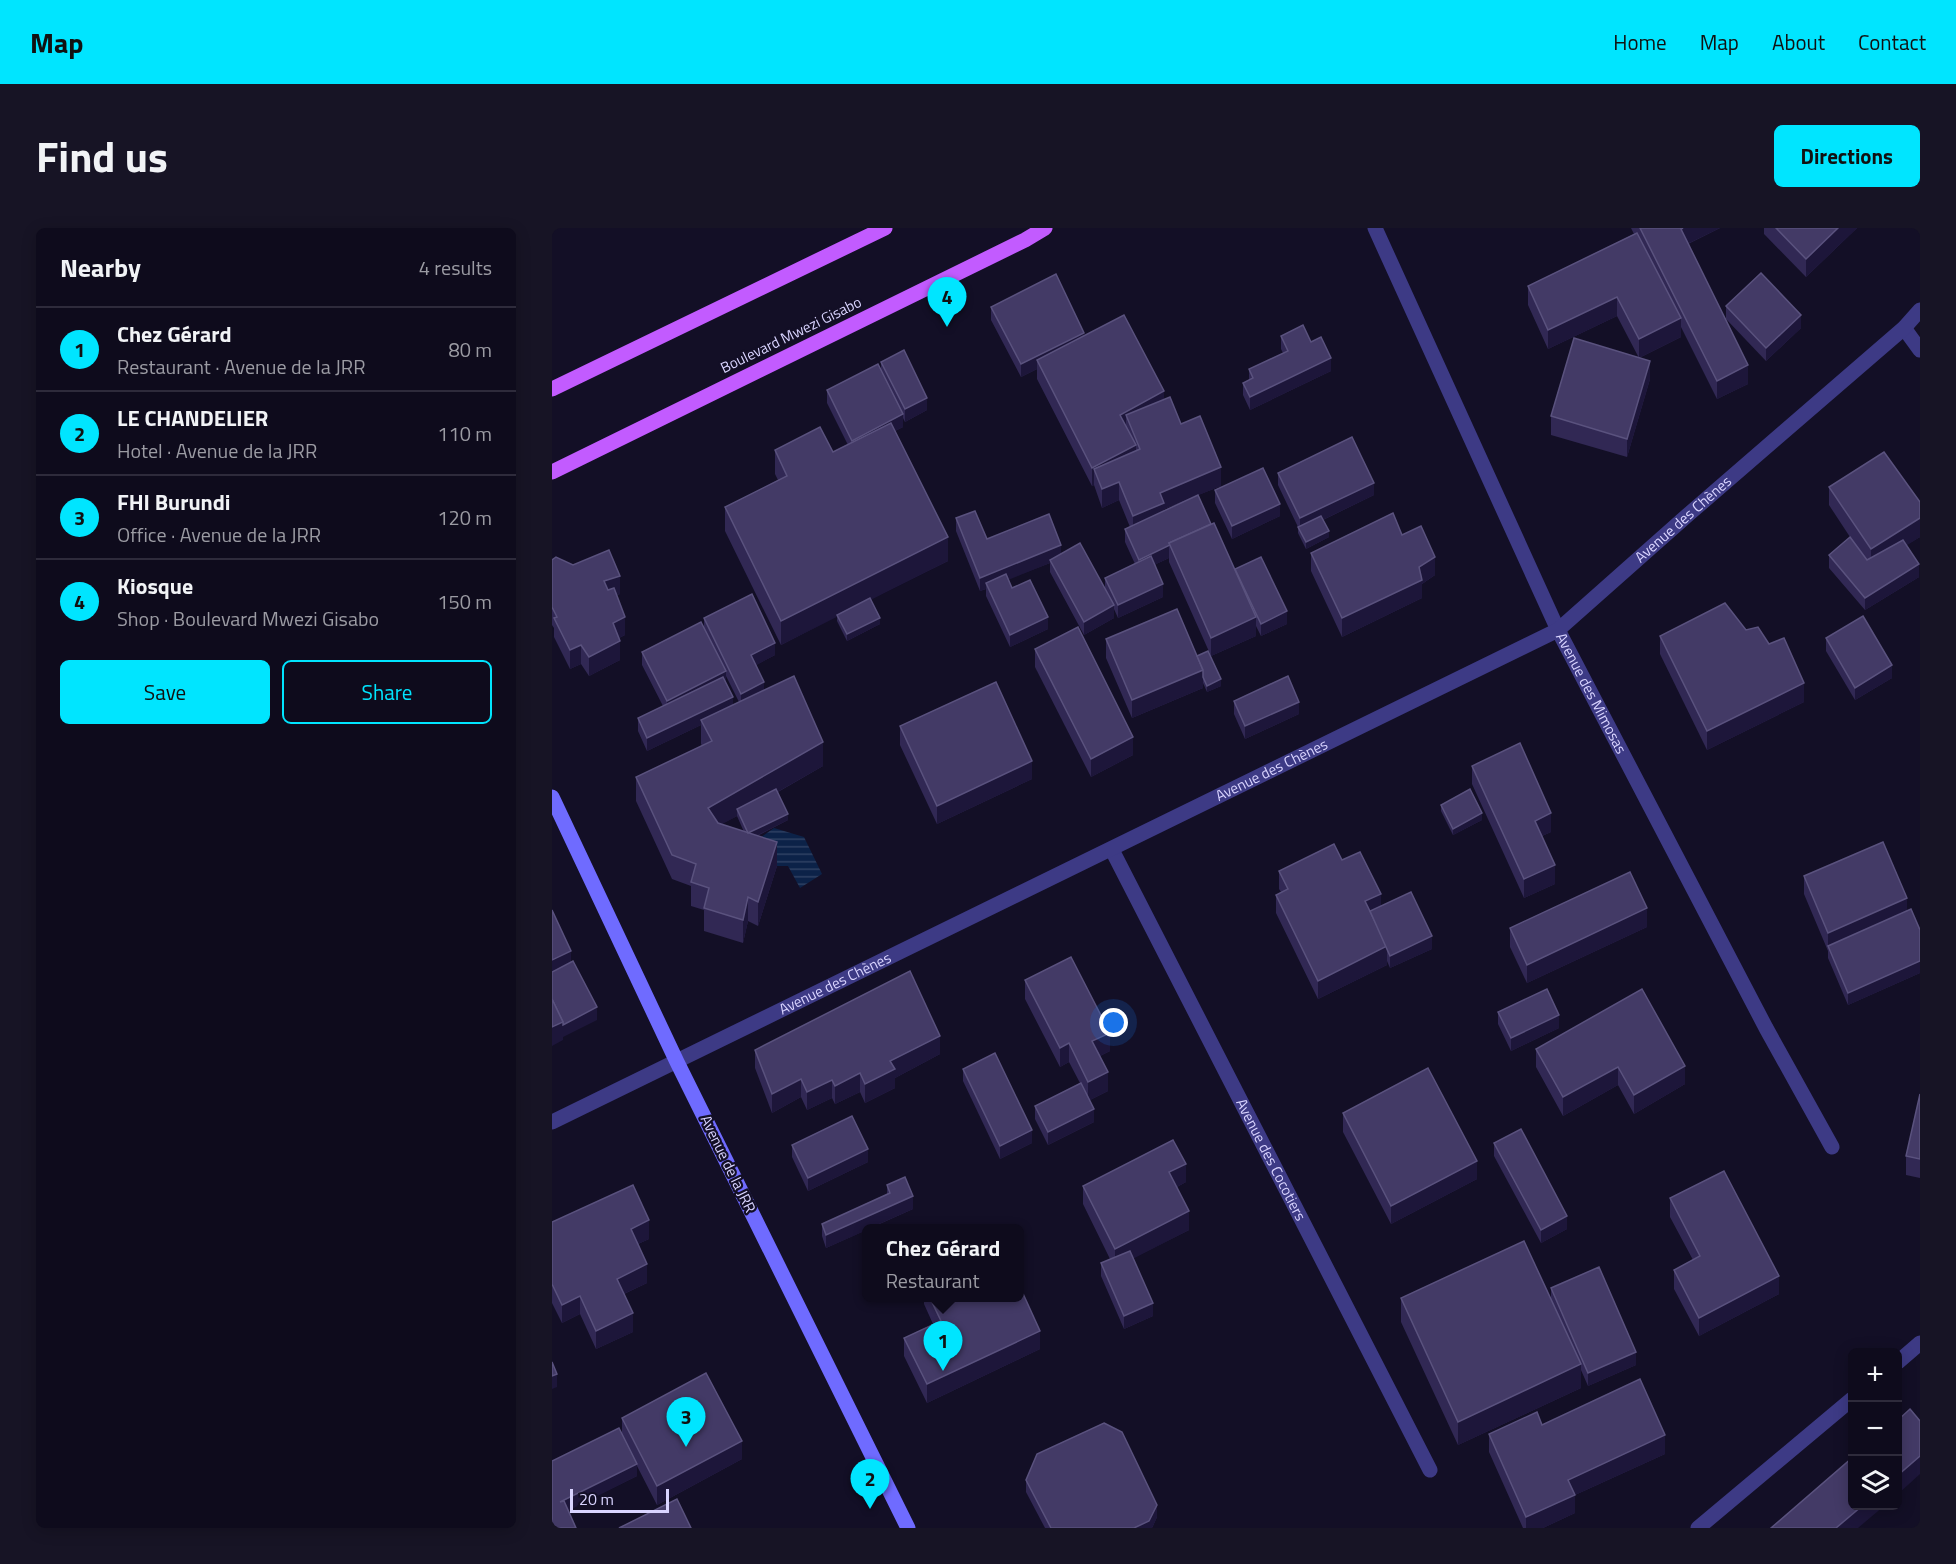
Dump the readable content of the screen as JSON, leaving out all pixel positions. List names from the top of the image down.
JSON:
{
  "streets": {
    "main road": ["Boulevard Mwezi Gisabo"],
    "street": [
      "Avenue des Chènes",
      "Avenue des Mimosas",
      "Avenue des Cocotiers",
      "Avenue de la JRR"
    ]
  },
  "crossings": [
    ["Avenue des Chènes", "Avenue des Mimosas"],
    ["Avenue des Chènes", "Avenue des Cocotiers"],
    ["Avenue des Chènes", "Avenue de la JRR"]
  ],
  "scale_bar": "20 m",
  "page": {
    "header": "Map",
    "nav": [
      "Home",
      "Map",
      "About",
      "Contact"
    ],
    "title": "Find us",
    "buttons": [
      "Directions",
      ["Save", "Share"]
    ],
    "heading": ["Nearby", "4 results"],
    "pins": [
      "4",
      "1",
      "3",
      "2"
    ],
    "list": [
      {
        "mark": "1",
        "name": "Chez Gérard",
        "note": "Restaurant · Avenue de la JRR",
        "value": "80 m"
      },
      {
        "mark": "2",
        "name": "LE CHANDELIER",
        "note": "Hotel · Avenue de la JRR",
        "value": "110 m"
      },
      {
        "mark": "3",
        "name": "FHI Burundi",
        "note": "Office · Avenue de la JRR",
        "value": "120 m"
      },
      {
        "mark": "4",
        "name": "Kiosque",
        "note": "Shop · Boulevard Mwezi Gisabo",
        "value": "150 m"
      }
    ],
    "popup": ["Chez Gérard", "Restaurant"],
    "map_buttons": ["+", "−"],
    "scale": "20 m"
  }
}
